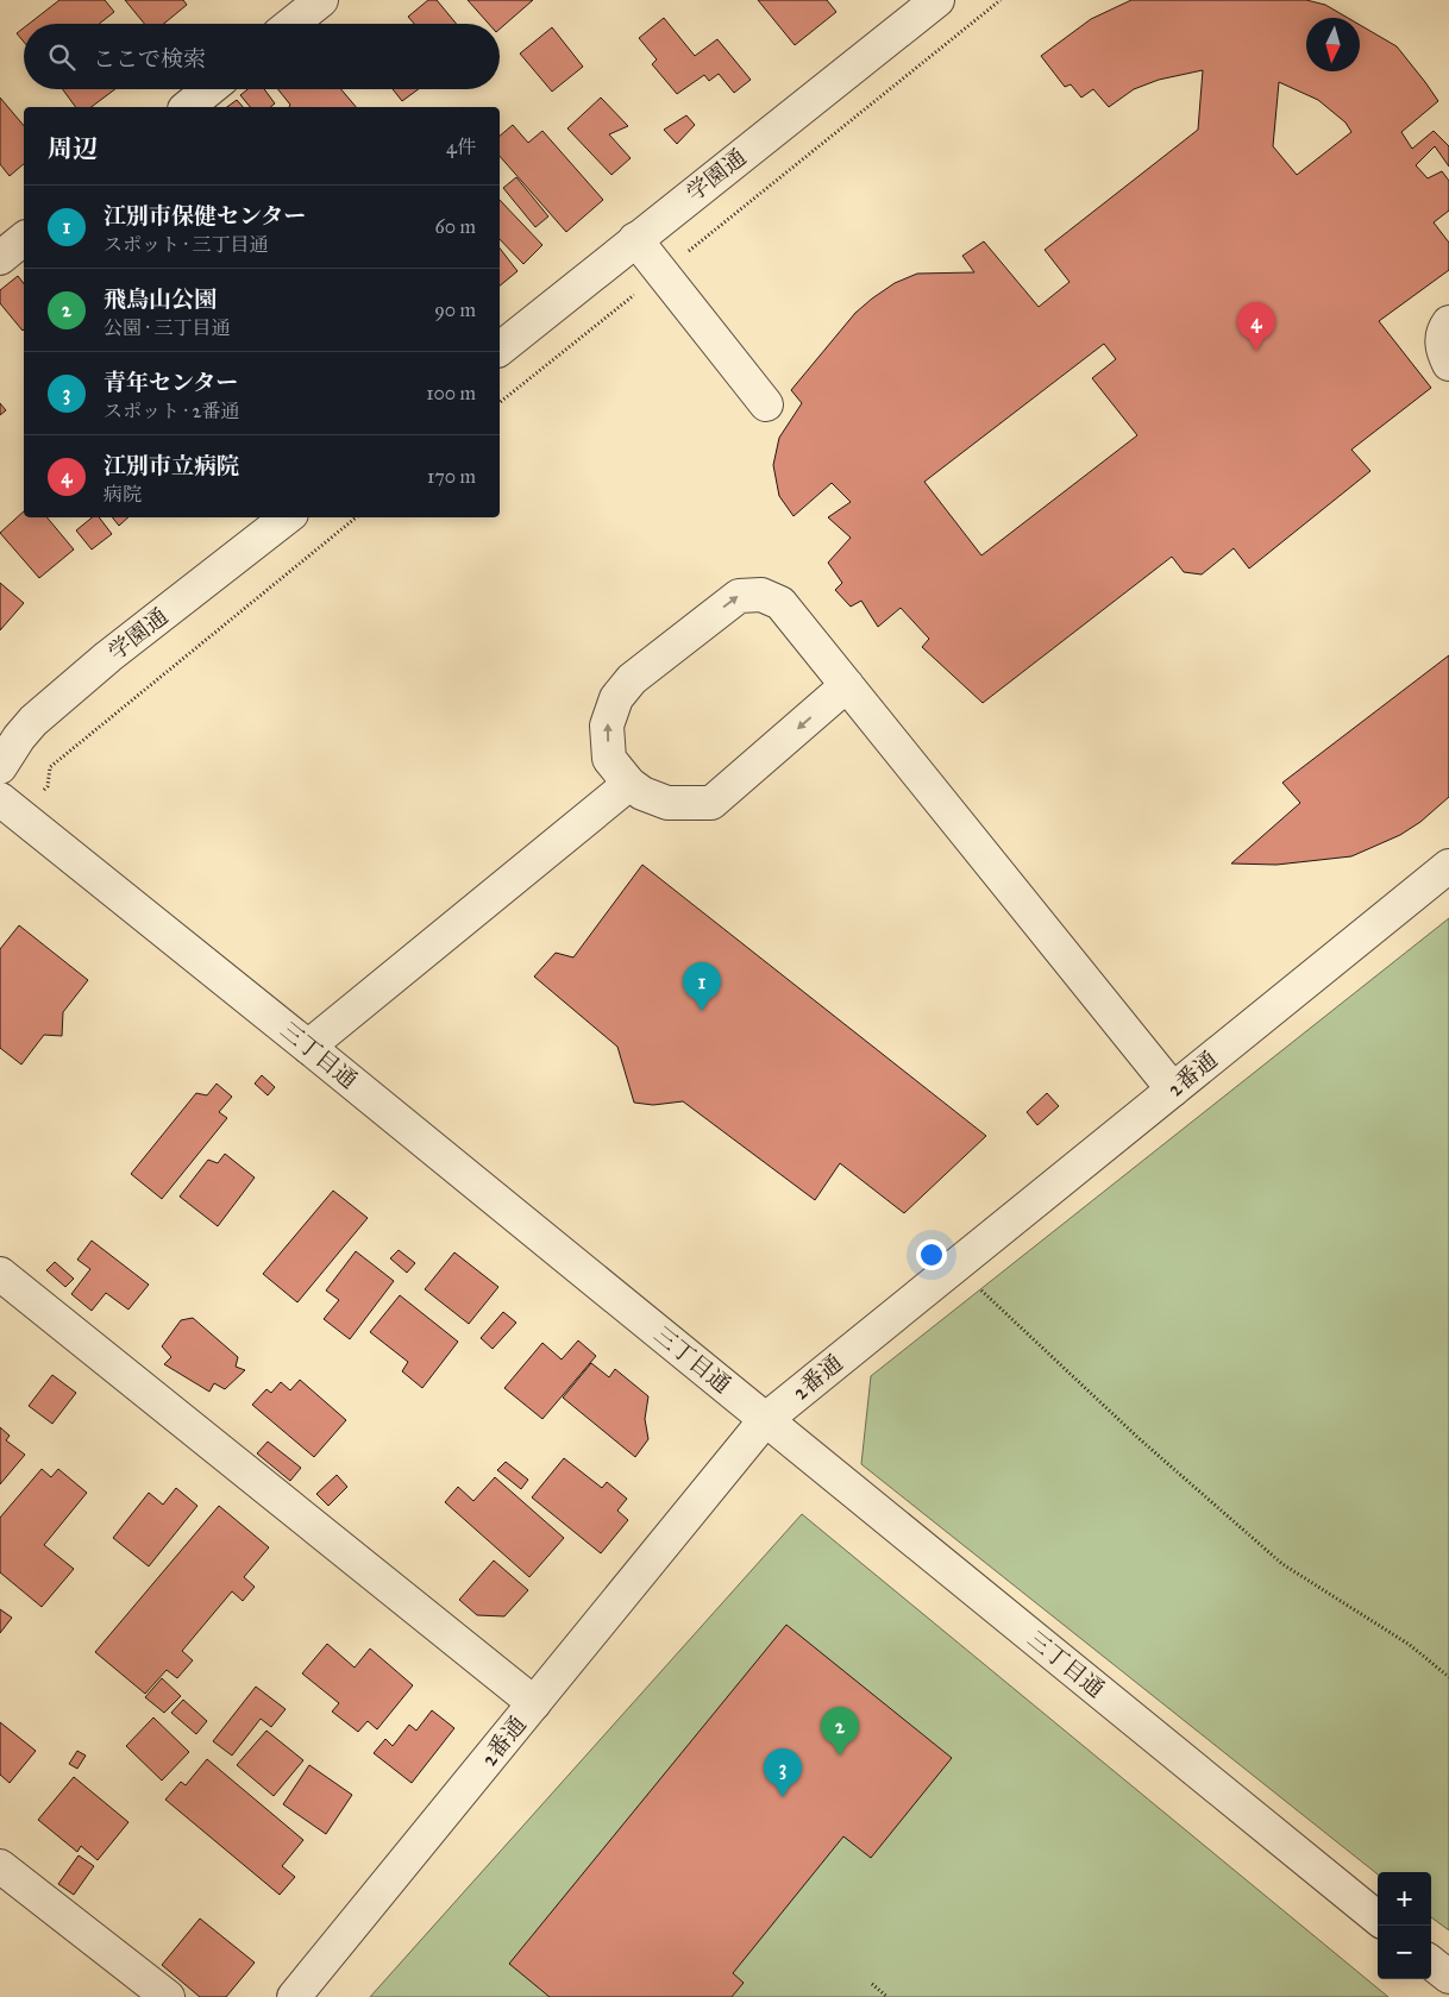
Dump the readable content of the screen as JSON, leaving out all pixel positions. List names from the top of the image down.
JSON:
{
  "streets": {
    "street": ["学園通", "三丁目通", "2番通"]
  },
  "crossings": [
    ["三丁目通", "2番通"]
  ],
  "north": "bottom",
  "page": {
    "search": "ここで検索",
    "heading": ["周辺", "4件"],
    "list": [
      {
        "mark": "1",
        "name": "江別市保健センター",
        "note": "スポット · 三丁目通",
        "value": "60 m"
      },
      {
        "mark": "2",
        "name": "飛鳥山公園",
        "note": "公園 · 三丁目通",
        "value": "90 m"
      },
      {
        "mark": "3",
        "name": "青年センター",
        "note": "スポット · 2番通",
        "value": "100 m"
      },
      {
        "mark": "4",
        "name": "江別市立病院",
        "note": "病院",
        "value": "170 m"
      }
    ],
    "pins": [
      "4",
      "1",
      "2",
      "3"
    ],
    "map_buttons": ["+", "−"]
  }
}
